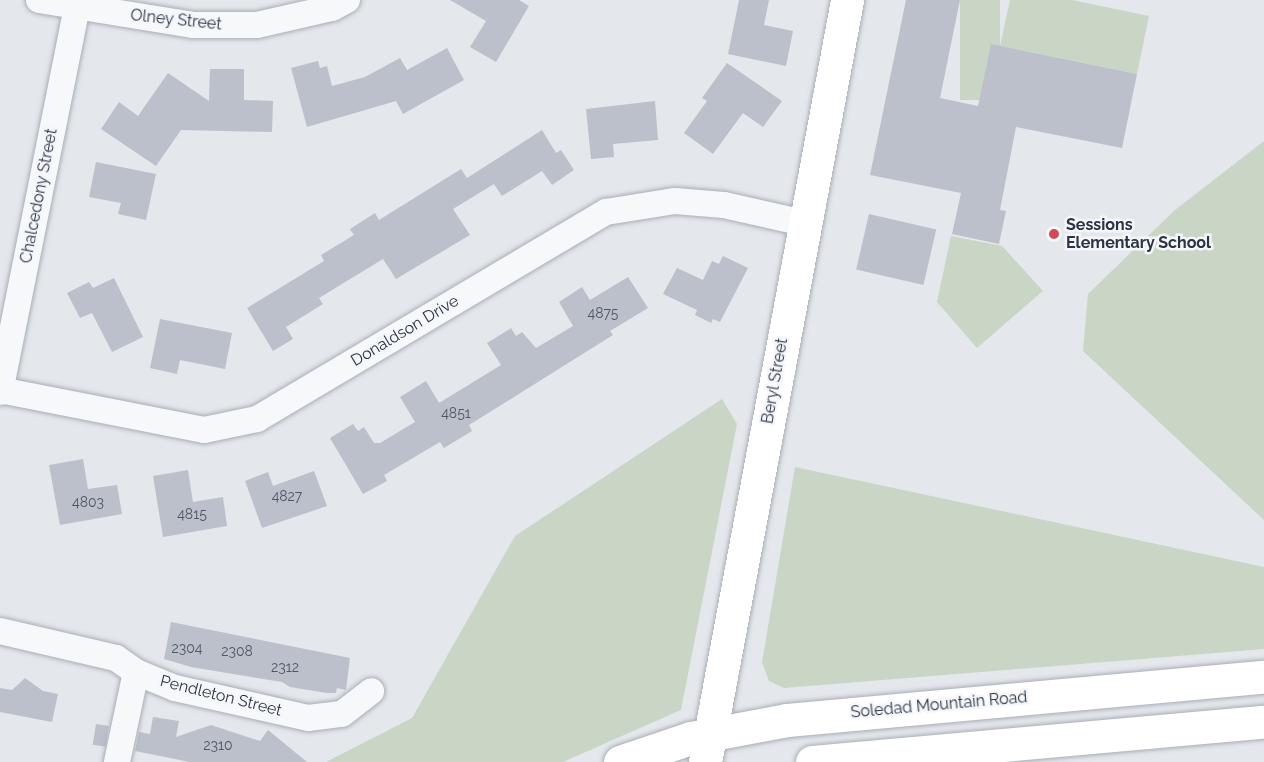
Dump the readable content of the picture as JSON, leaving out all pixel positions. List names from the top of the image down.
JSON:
{
  "streets": {
    "main road": ["Beryl Street", "Soledad Mountain Road"],
    "street": [
      "Olney Street",
      "Chalcedony Street",
      "Donaldson Drive",
      "Pendleton Street"
    ]
  },
  "crossings": [
    ["Olney Street", "Chalcedony Street"],
    ["Chalcedony Street", "Donaldson Drive"],
    ["Donaldson Drive", "Beryl Street"],
    ["Beryl Street", "Soledad Mountain Road"]
  ],
  "places": ["Sessions Elementary School"],
  "house_numbers": [
    "4875",
    "4851",
    "4827",
    "4803",
    "4815",
    "2304",
    "2308",
    "2312",
    "2310"
  ]
}
